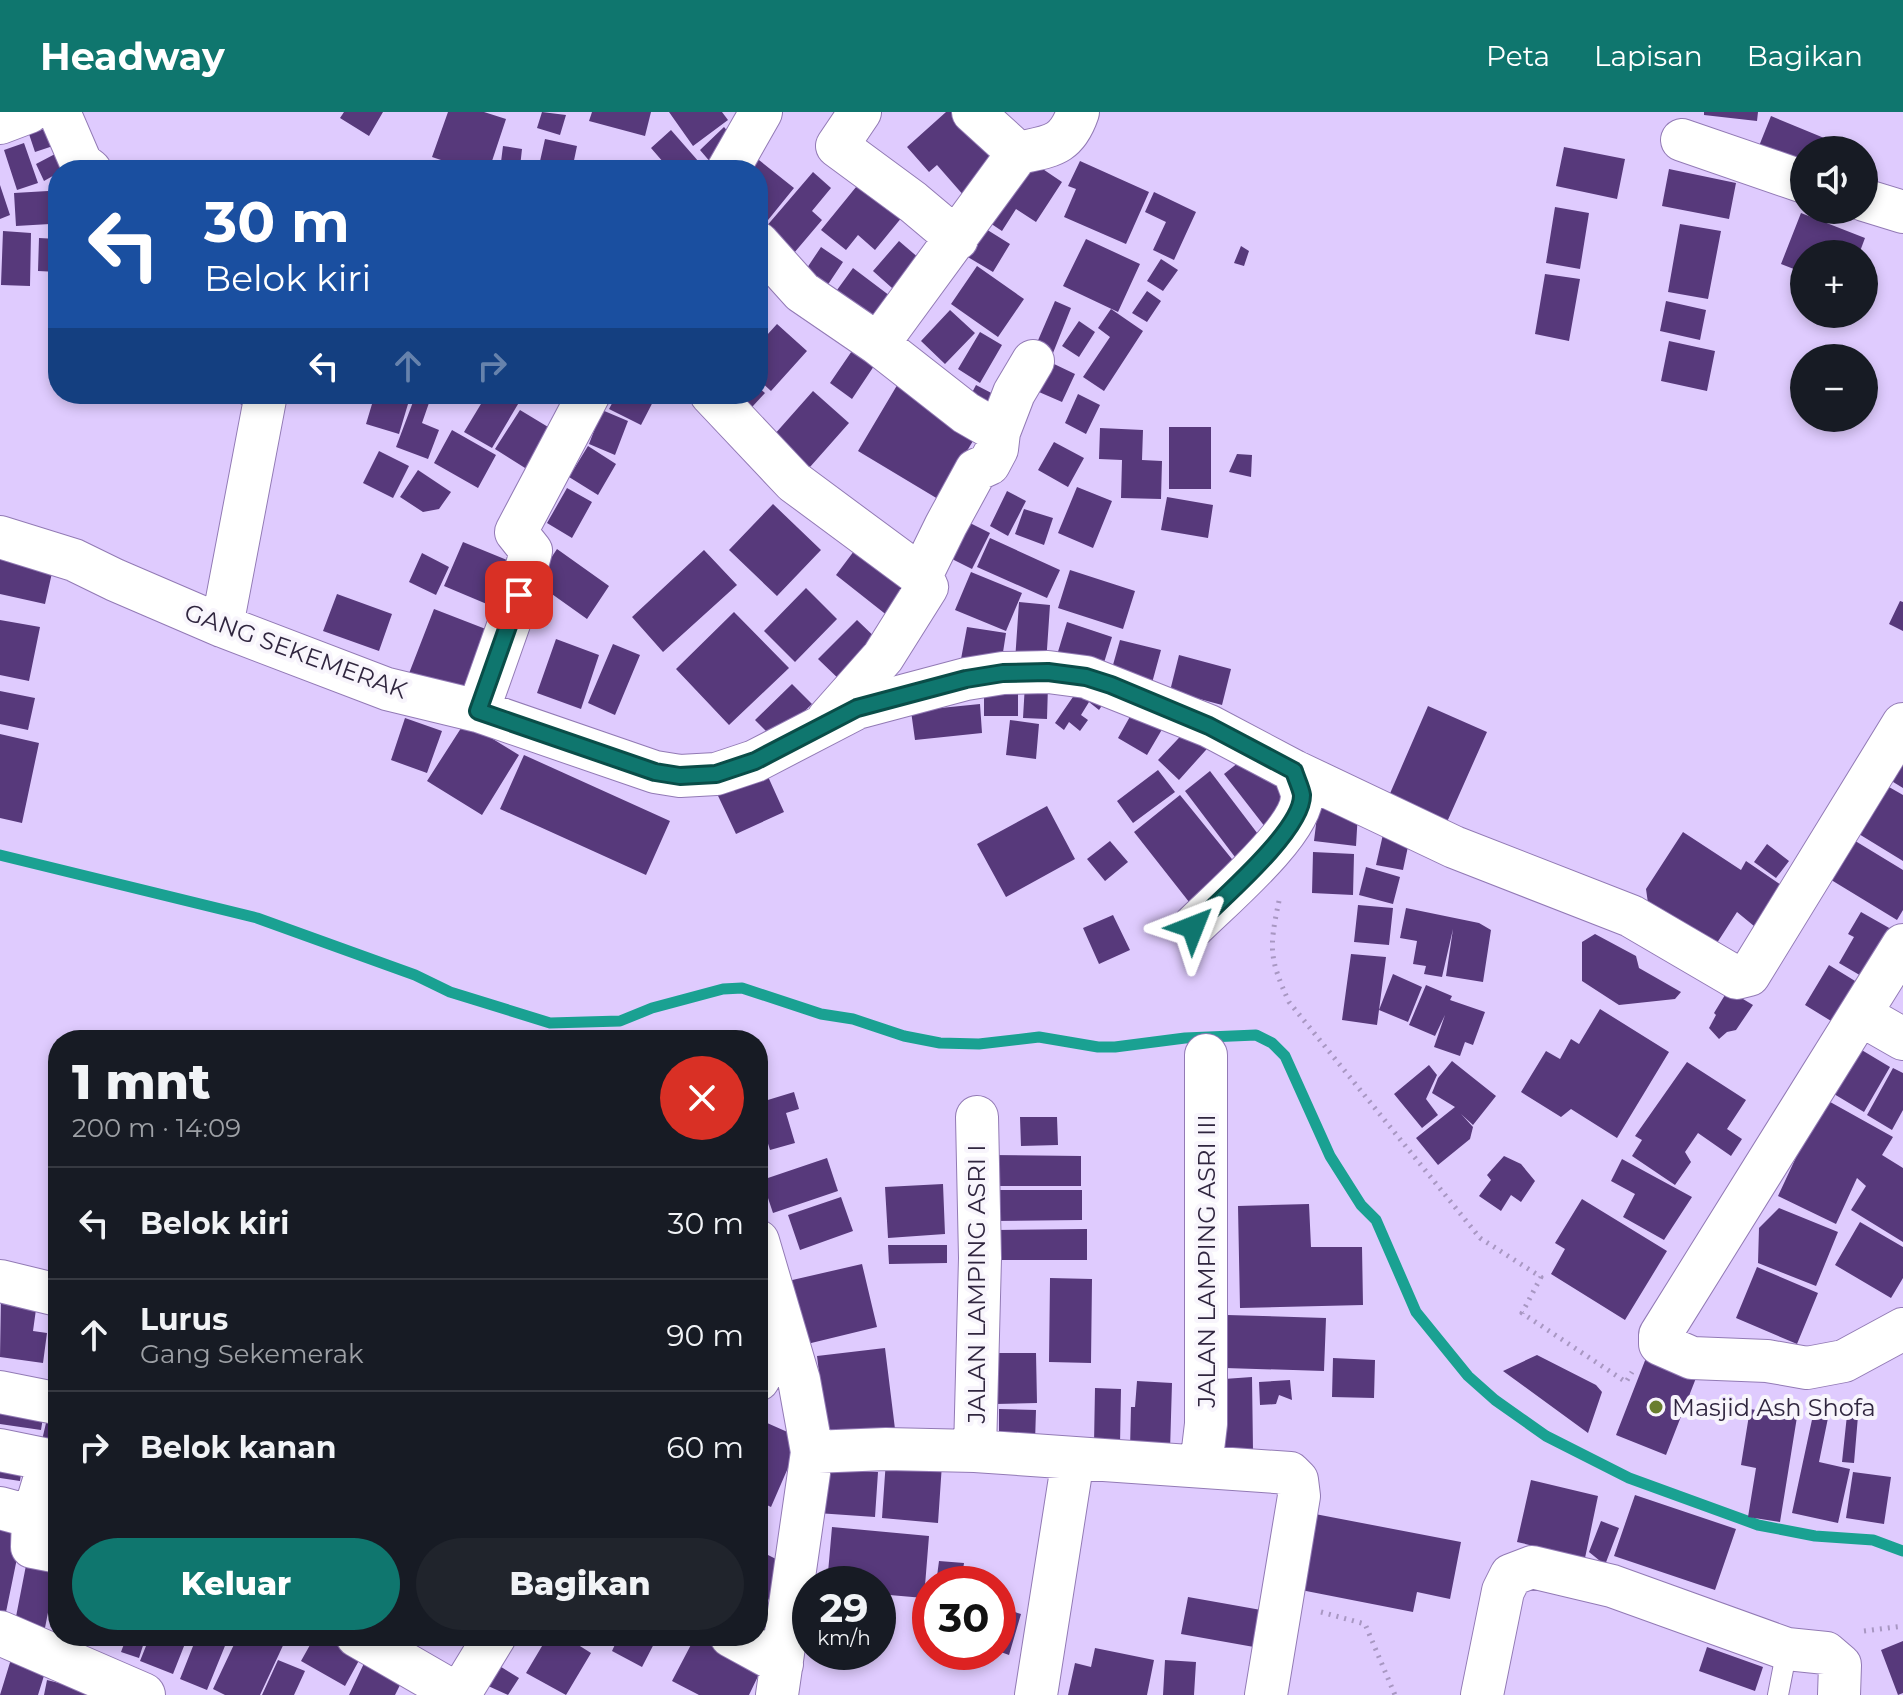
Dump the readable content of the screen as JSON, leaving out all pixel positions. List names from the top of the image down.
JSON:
{
  "streets": {
    "street": ["GANG SEKEMERAK", "JALAN LAMPING ASRI III", "JALAN LAMPING ASRI I"]
  },
  "places": ["Masjid Ash Shofa"],
  "page": {
    "header": "Headway",
    "nav": ["Peta", "Lapisan", "Bagikan"],
    "map_buttons": ["+", "−"],
    "turn": ["30 m", "Belok kiri"],
    "heading": ["1 mnt", "200 m · 14:09"],
    "list": [
      {
        "name": "Belok kiri",
        "value": "30 m"
      },
      {
        "name": "Lurus",
        "note": "Gang Sekemerak",
        "value": "90 m"
      },
      {
        "name": "Belok kanan",
        "value": "60 m"
      }
    ],
    "buttons": ["Keluar", "Bagikan"],
    "speed": "29 km/h",
    "limit": "30"
  }
}
